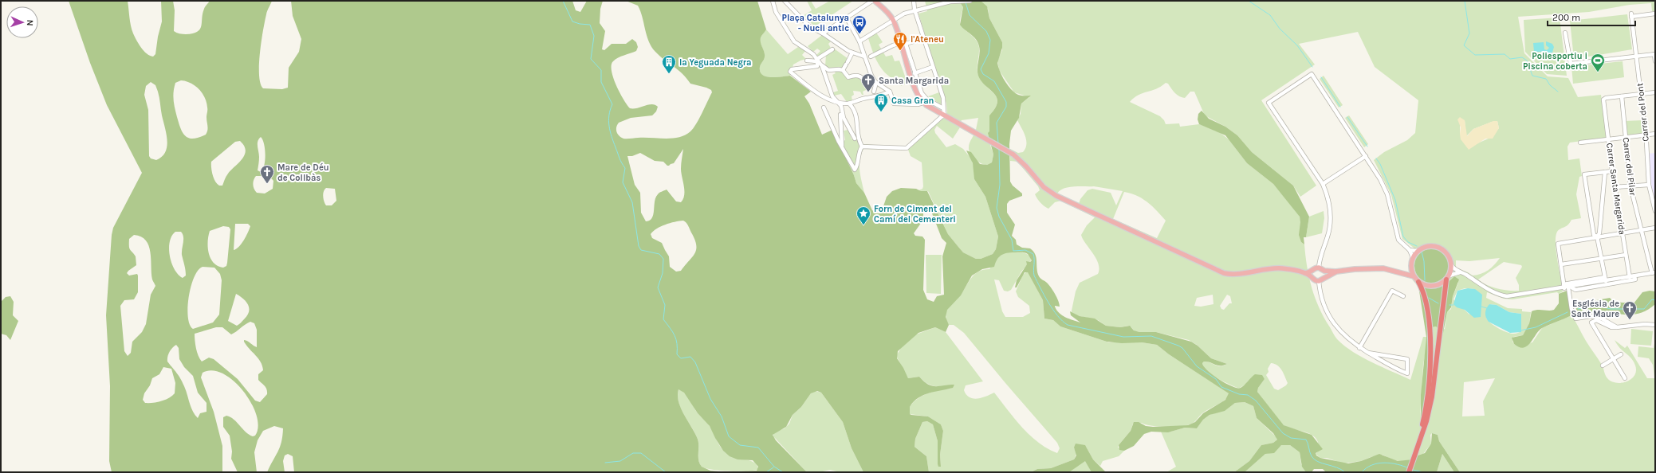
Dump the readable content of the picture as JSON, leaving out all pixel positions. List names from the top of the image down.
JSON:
{
  "streets": {
    "street": ["Carrer del Pont", "Carrer del Pilar", "Carrer Santa Margarida"]
  },
  "crossings": [
    ["Carrer del Pilar", "Carrer Santa Margarida"]
  ],
  "places": {
    "bus stop": ["Plaça Catalunya - Nucli antic"],
    "restaurant": ["l'Ateneu"],
    "sports": ["Poliesportiu i Piscina coberta"],
    "building": ["la Yeguada Negra", "Casa Gran"],
    "church": ["Santa Margarida", "Mare de Déu de Collbàs", "Església de Sant Maure"],
    "place": ["Forn de Ciment del Camí del Cementeri"]
  },
  "scale_bar": "200 m",
  "north": "right"
}
